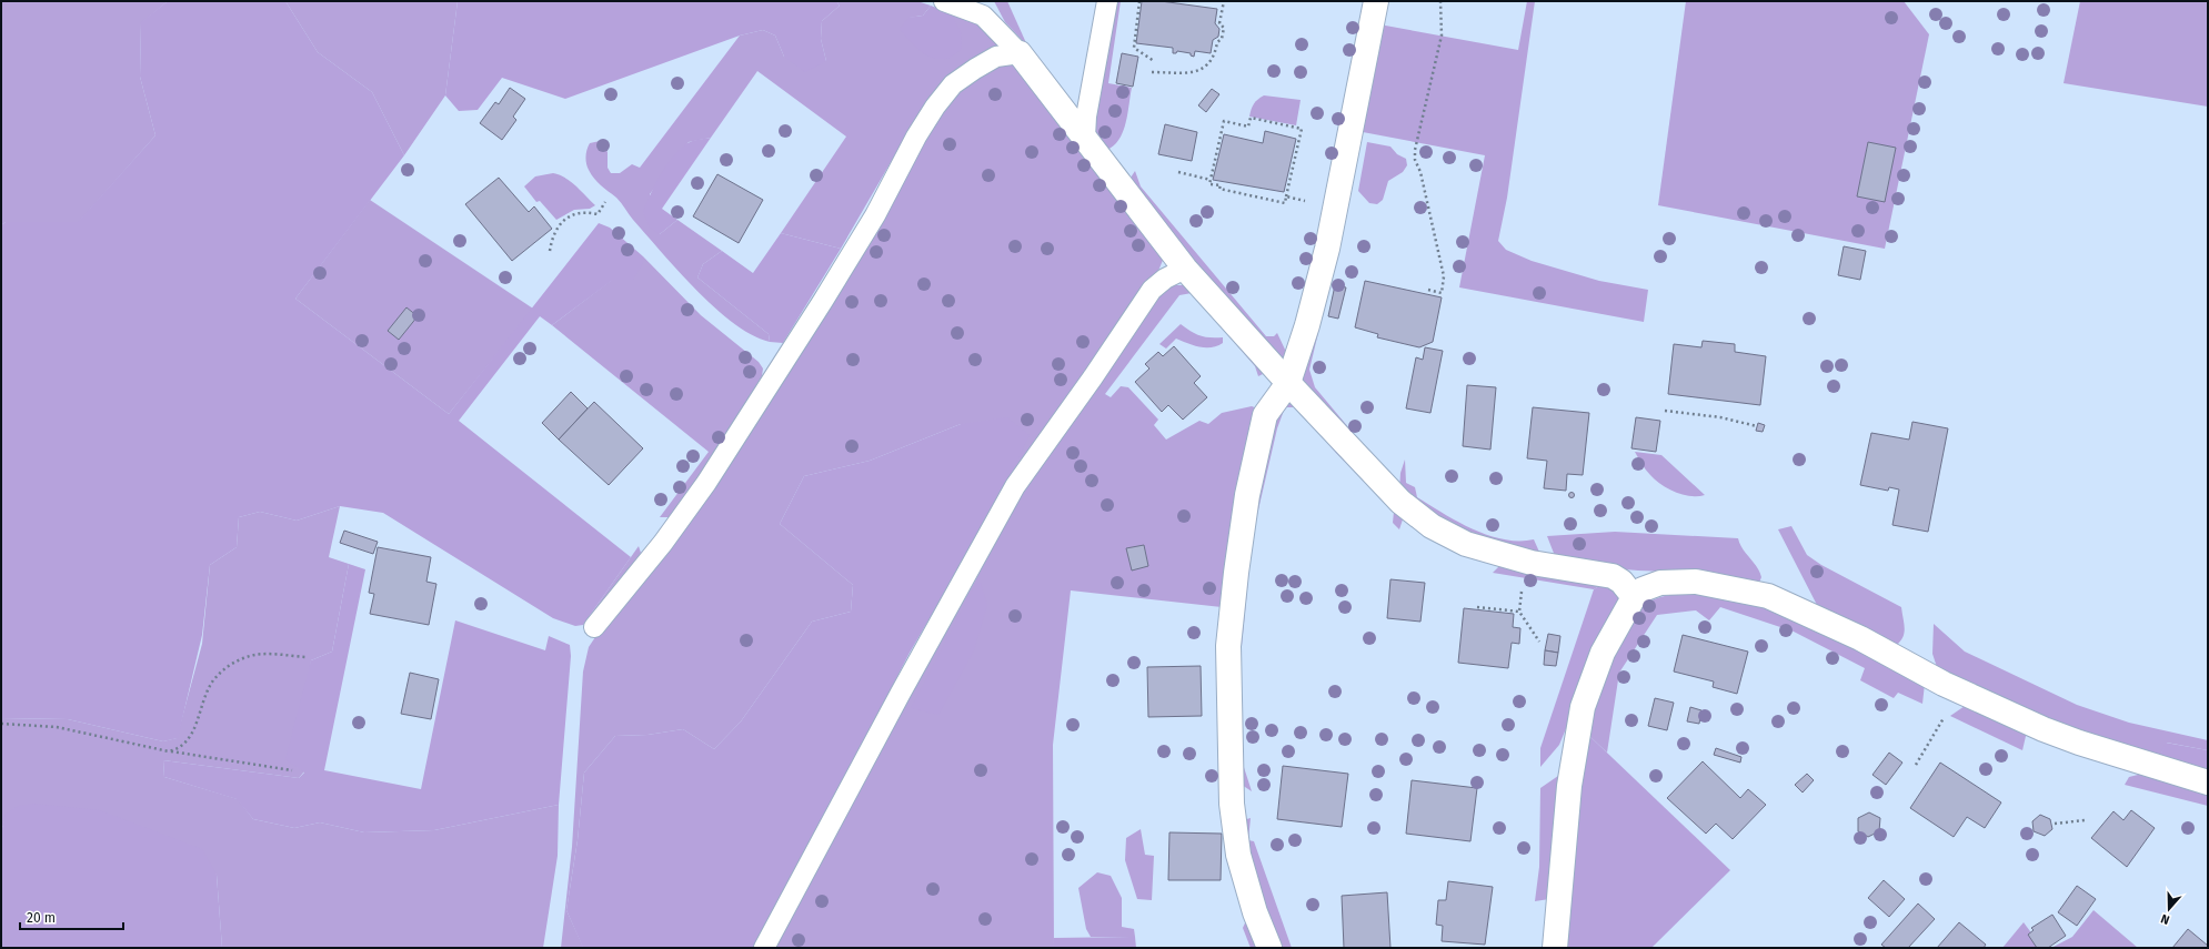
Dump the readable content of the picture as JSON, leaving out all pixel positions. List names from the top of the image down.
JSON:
{
  "scale_bar": "20 m",
  "north": "bottom"
}
